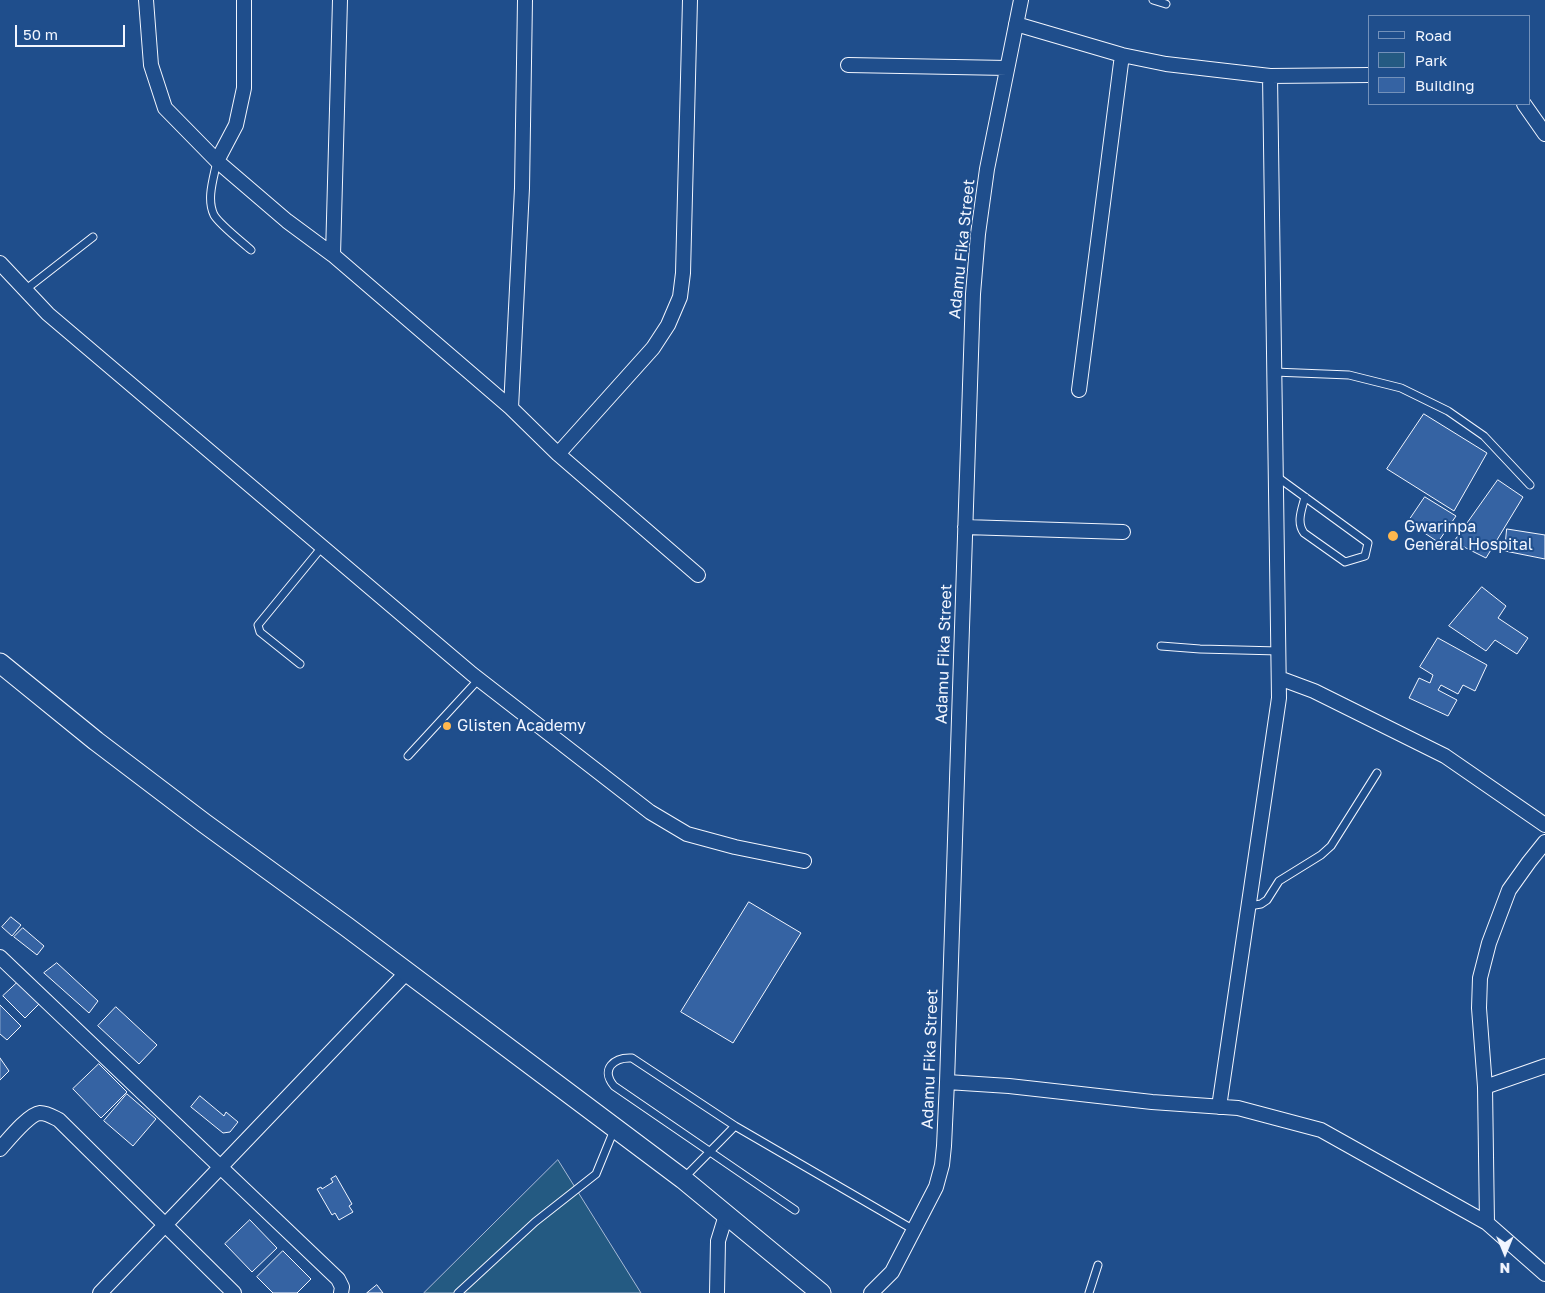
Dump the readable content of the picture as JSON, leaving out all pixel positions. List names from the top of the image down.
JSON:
{
  "streets": {
    "street": ["Adamu Fika Street"]
  },
  "places": ["Gwarinpa General Hospital", "Glisten Academy"],
  "legend": ["Road", "Park", "Building"],
  "scale_bar": "50 m",
  "north": "bottom"
}
